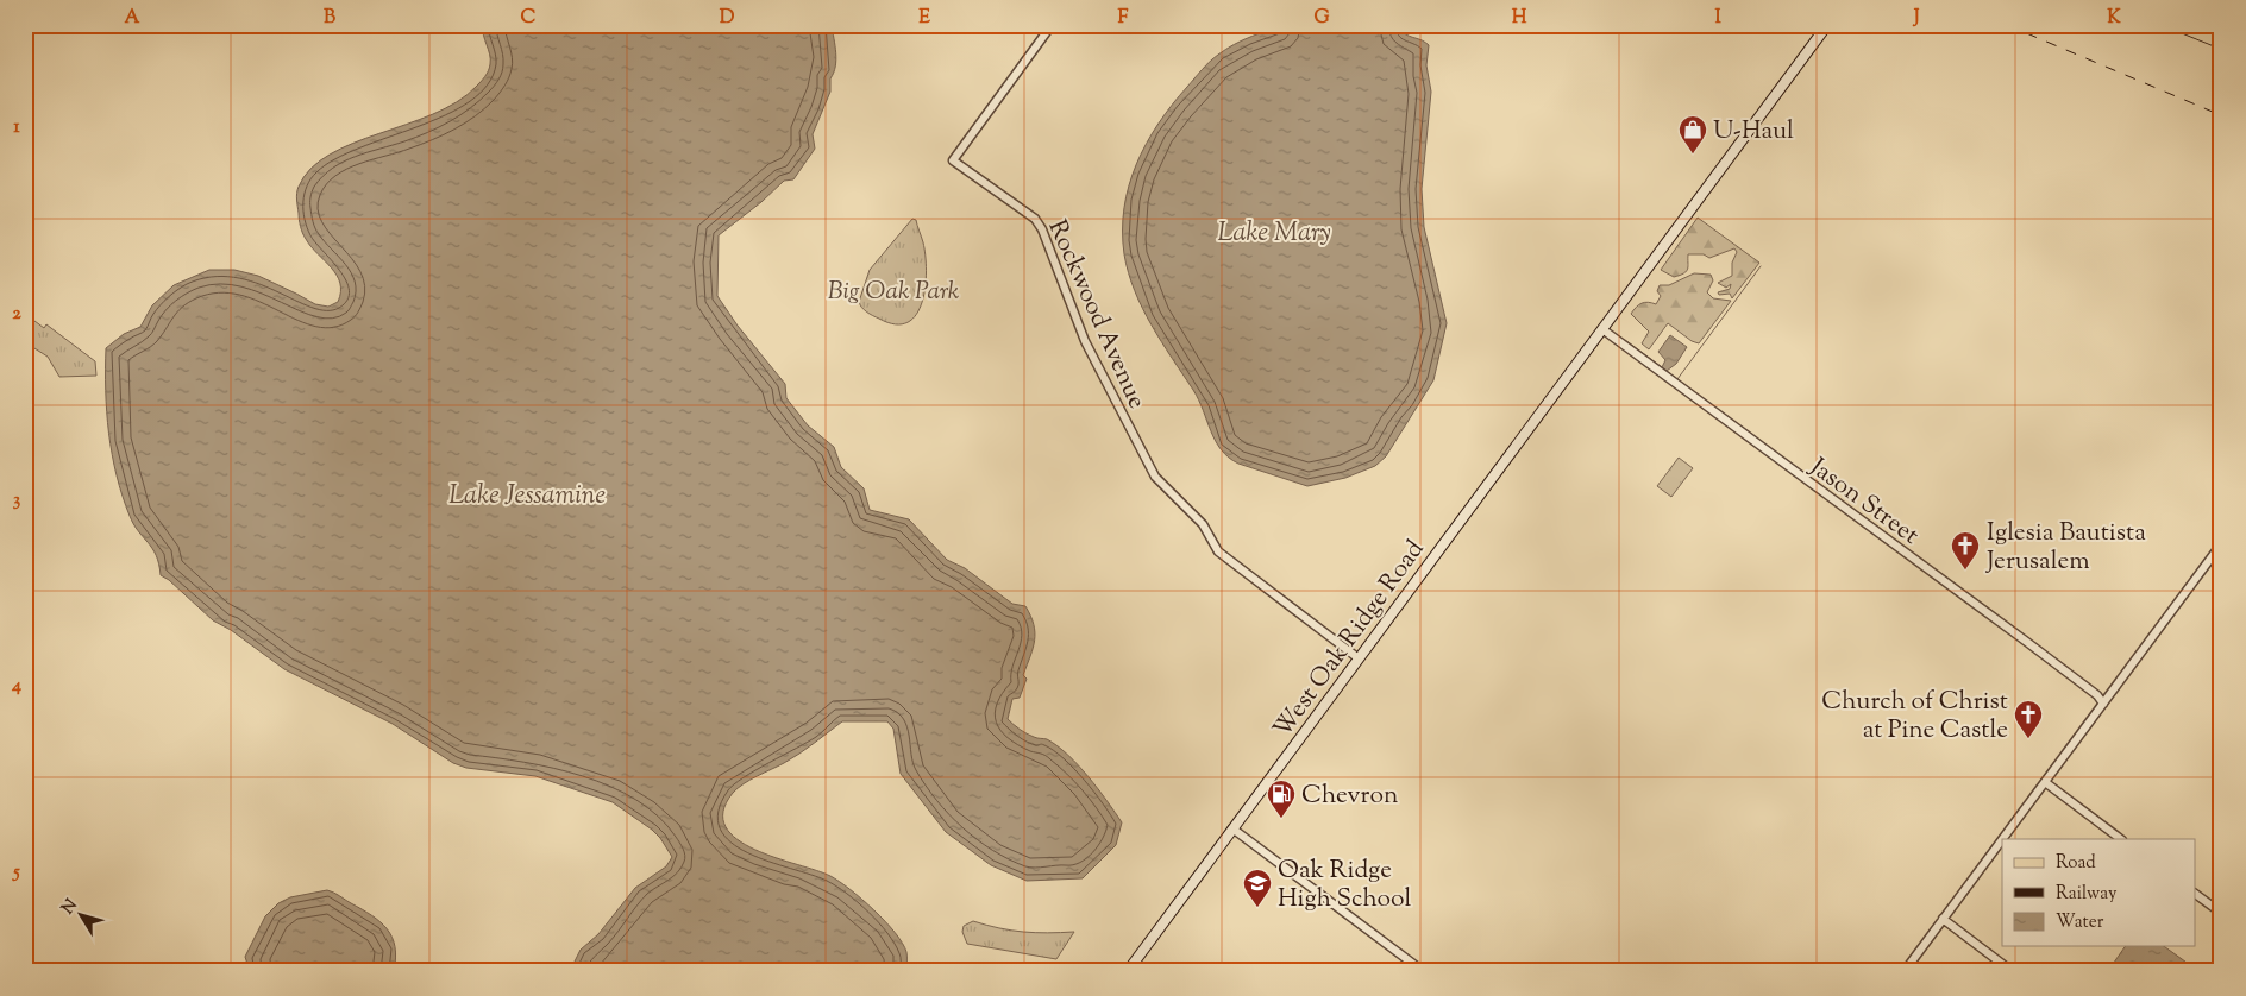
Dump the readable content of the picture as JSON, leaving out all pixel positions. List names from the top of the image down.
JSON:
{
  "streets": {
    "main road": ["West Oak Ridge Road"],
    "street": ["Rockwood Avenue", "Jason Street"]
  },
  "crossings": [
    ["Rockwood Avenue", "West Oak Ridge Road"],
    ["Jason Street", "West Oak Ridge Road"]
  ],
  "water": ["Lake Mary", "Lake Jessamine"],
  "parks": ["Big Oak Park"],
  "places": {
    "shop": ["U-Haul"],
    "church": ["Iglesia Bautista Jerusalem", "Church of Christ at Pine Castle"],
    "fuel station": ["Chevron"],
    "school or university": ["Oak Ridge High School"]
  },
  "legend": ["Road", "Railway", "Water"],
  "north": "top left",
  "grid": {
    "columns": [
      "A",
      "B",
      "C",
      "D",
      "E",
      "F",
      "G",
      "H",
      "I",
      "J",
      "K"
    ],
    "rows": [
      "1",
      "2",
      "3",
      "4",
      "5"
    ]
  }
}
